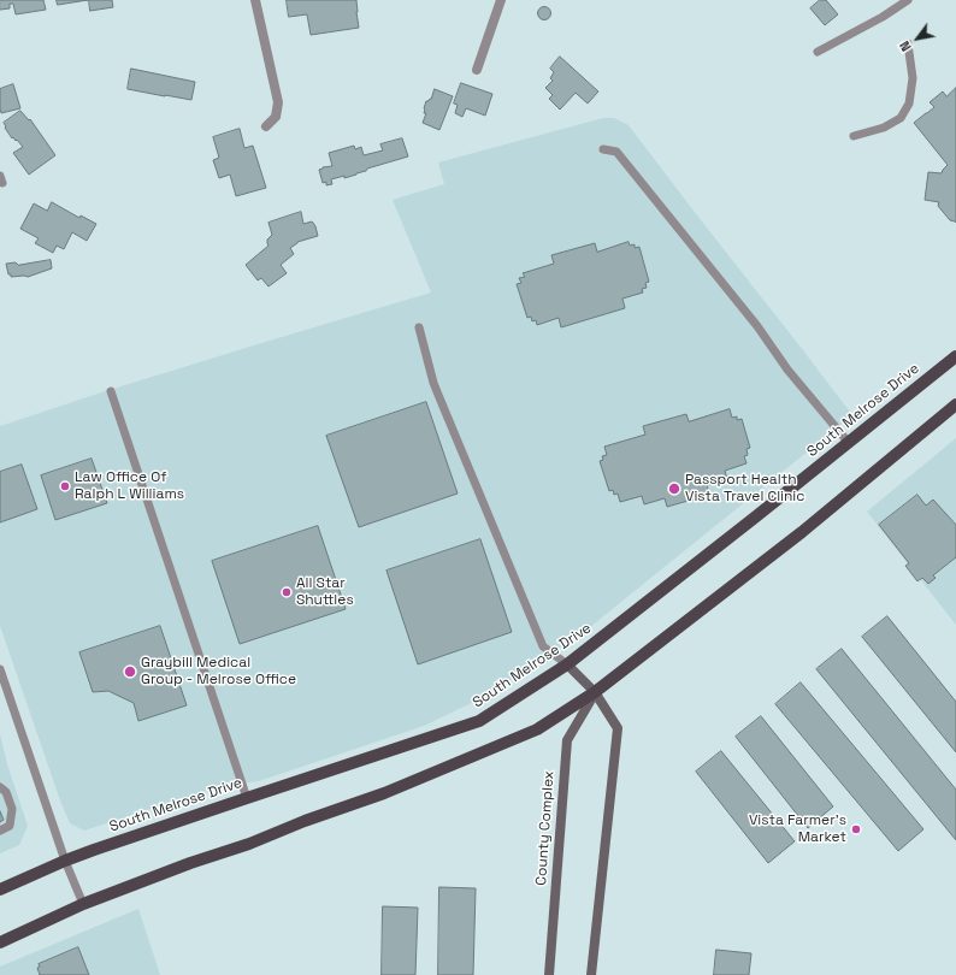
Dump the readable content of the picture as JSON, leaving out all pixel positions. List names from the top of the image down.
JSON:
{
  "streets": {
    "main road": ["South Melrose Drive"],
    "street": ["County Complex"]
  },
  "places": [
    "Law Office Of Ralph L Williams",
    "Passport Health Vista Travel Clinic",
    "All Star Shuttles",
    "Graybill Medical Group - Melrose Office",
    "Vista Farmer's Market"
  ],
  "north": "bottom left"
}
